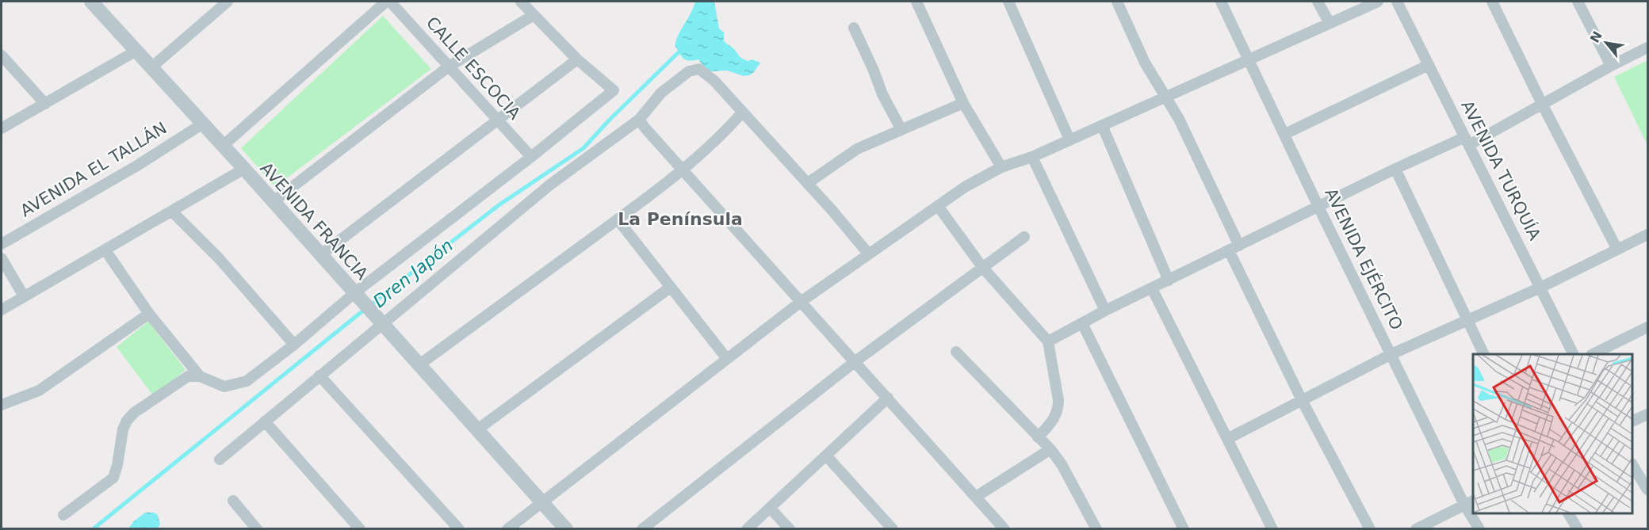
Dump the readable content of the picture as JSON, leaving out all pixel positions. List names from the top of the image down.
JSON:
{
  "streets": {
    "street": [
      "CALLE ESCOCIA",
      "AVENIDA EL TALLÁN",
      "AVENIDA TURQUÍA",
      "AVENIDA FRANCIA",
      "AVENIDA EJÉRCITO"
    ]
  },
  "crossings": [
    ["AVENIDA EL TALLÁN", "AVENIDA FRANCIA"]
  ],
  "districts": ["La Península"],
  "water": ["Dren Japón"],
  "north": "top left"
}
